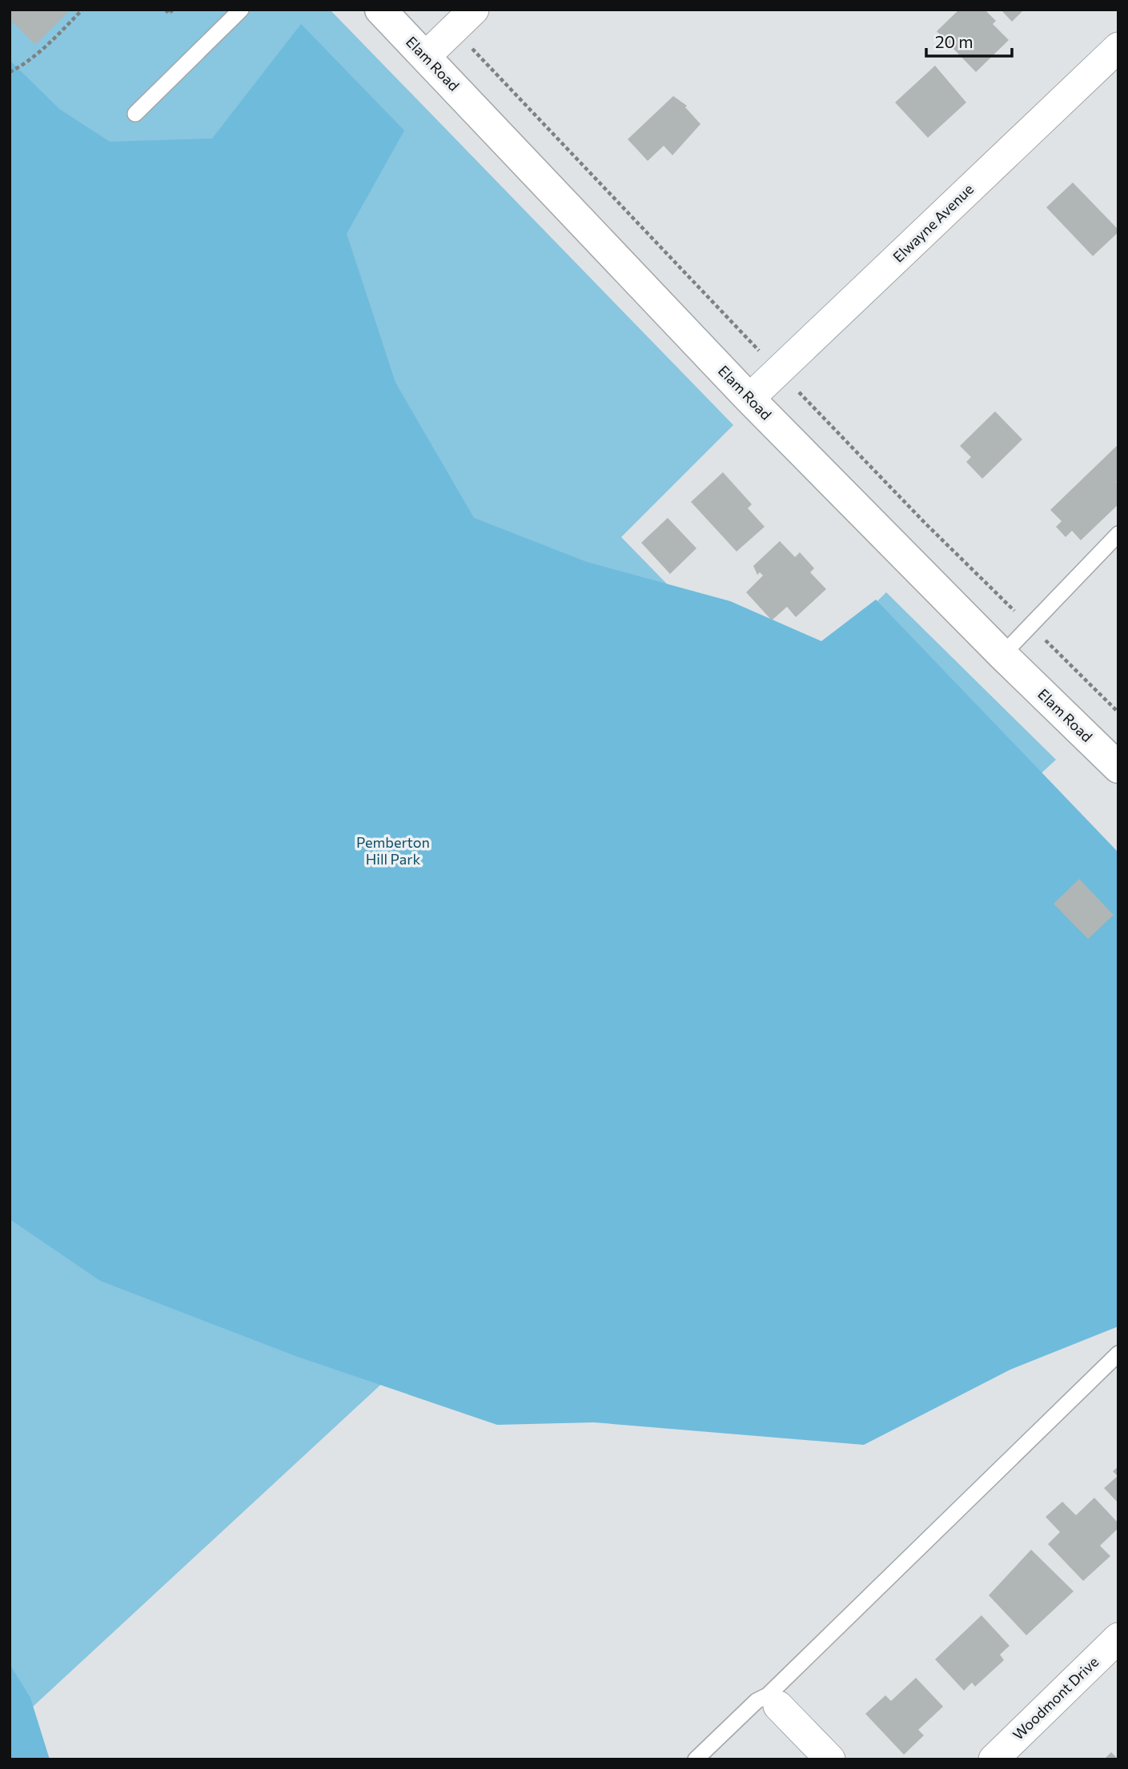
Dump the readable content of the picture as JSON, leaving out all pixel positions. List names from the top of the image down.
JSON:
{
  "streets": {
    "street": ["Elam Road", "Elwayne Avenue", "Woodmont Drive"]
  },
  "crossings": [
    ["Elam Road", "Elwayne Avenue"]
  ],
  "parks": ["Pemberton Hill Park"],
  "scale_bar": "20 m"
}
